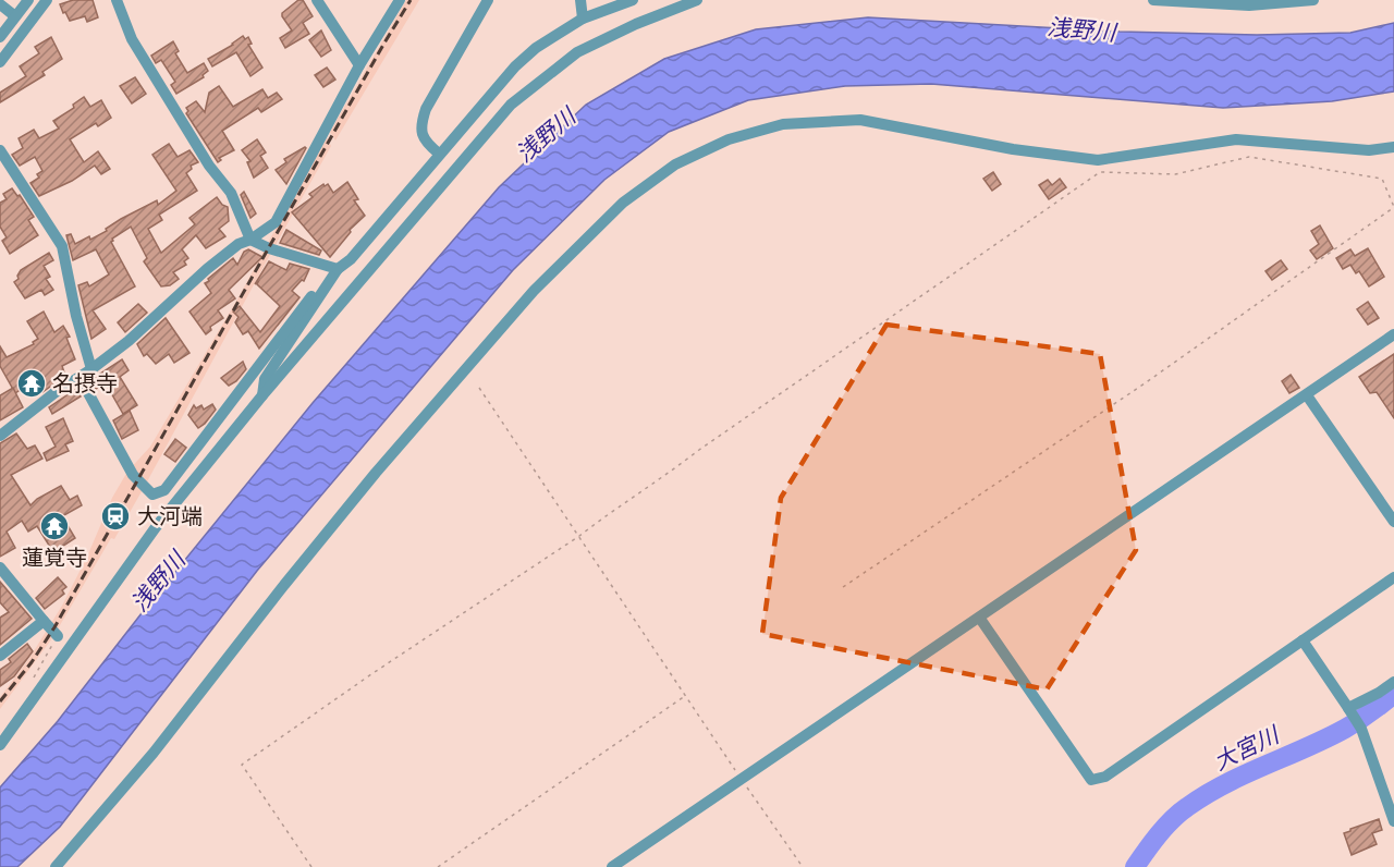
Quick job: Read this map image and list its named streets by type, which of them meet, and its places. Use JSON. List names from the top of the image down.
{
  "water": ["浅野川", "大宮川"],
  "places": {
    "temple": ["名摂寺", "蓮覚寺"],
    "station": ["大河端"]
  }
}
